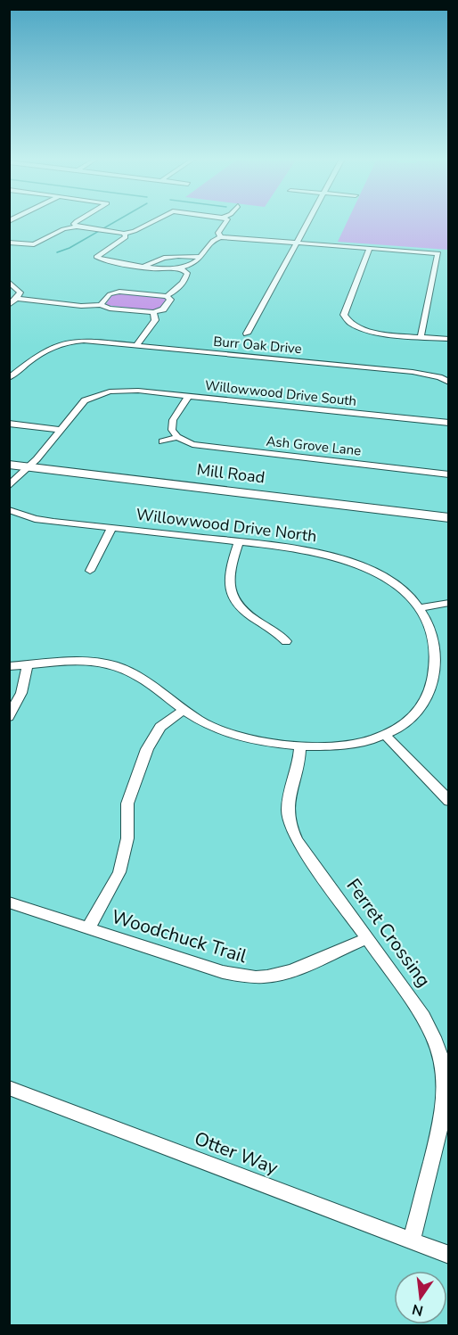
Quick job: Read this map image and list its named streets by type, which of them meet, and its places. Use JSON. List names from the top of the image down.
{
  "streets": {
    "street": [
      "Burr Oak Drive",
      "Willowwood Drive South",
      "Ash Grove Lane",
      "Mill Road",
      "Willowwood Drive North",
      "Ferret Crossing",
      "Woodchuck Trail",
      "Otter Way"
    ]
  },
  "crossings": [
    ["Willowwood Drive South", "Mill Road"],
    ["Willowwood Drive North", "Ferret Crossing"],
    ["Ferret Crossing", "Woodchuck Trail"],
    ["Ferret Crossing", "Otter Way"]
  ],
  "north": "bottom"
}
